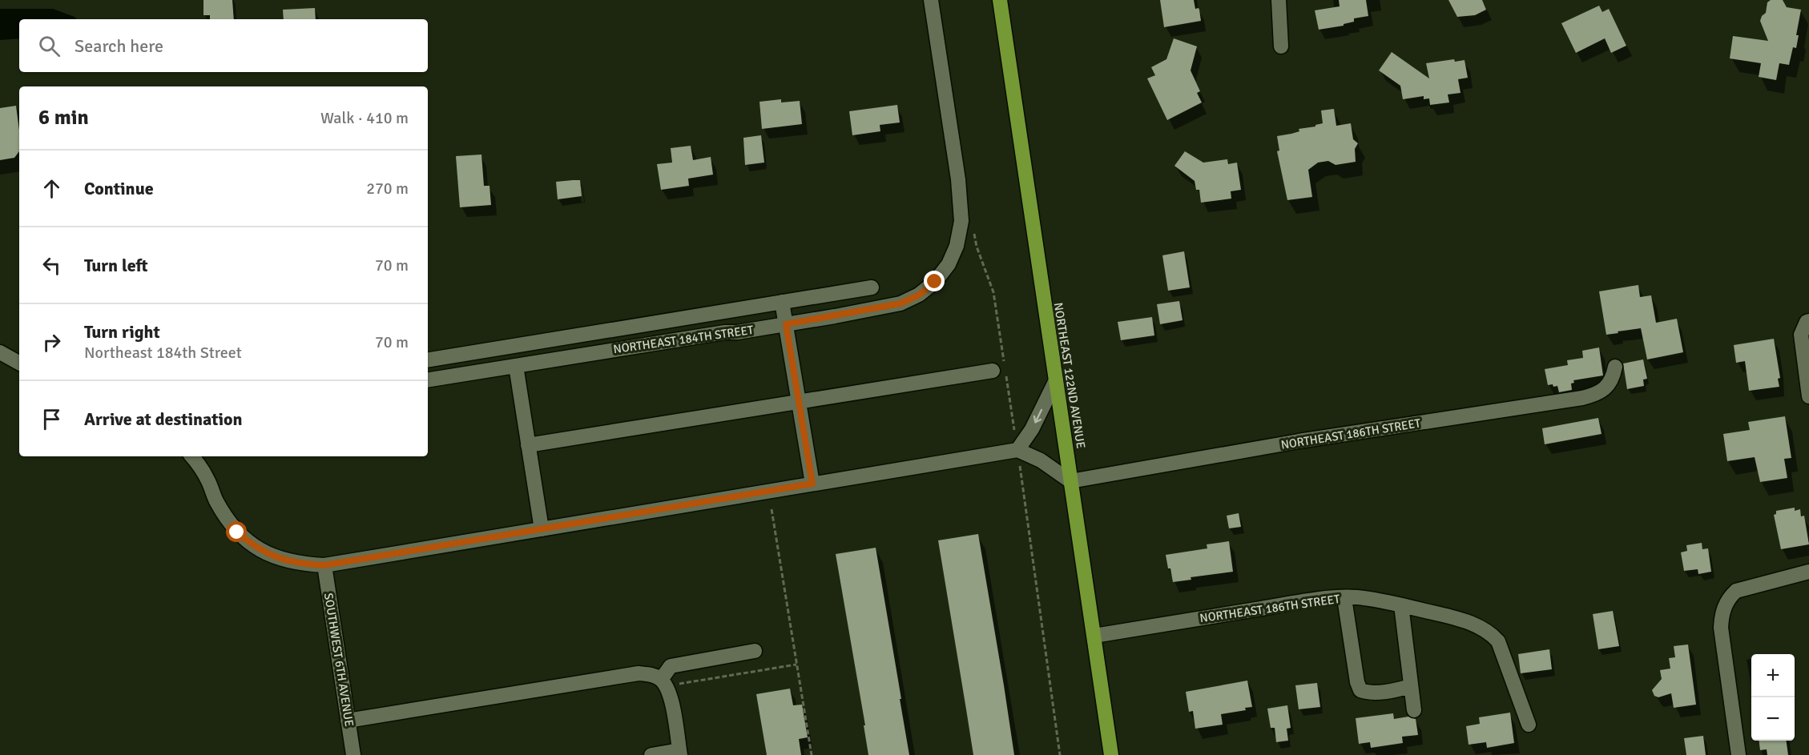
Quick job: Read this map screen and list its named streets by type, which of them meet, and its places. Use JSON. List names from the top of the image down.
{
  "streets": {
    "highway": ["NORTHEAST 122ND AVENUE"],
    "street": ["NORTHEAST 184TH STREET", "NORTHEAST 186TH STREET", "SOUTHWEST 6TH AVENUE"]
  },
  "crossings": [
    ["NORTHEAST 122ND AVENUE", "NORTHEAST 186TH STREET"]
  ],
  "page": {
    "search": "Search here",
    "heading": ["6 min", "Walk · 410 m"],
    "list": [
      ["Continue", "270 m"],
      ["Turn left", "70 m"],
      ["Turn right", "Northeast 184th Street", "70 m"],
      "Arrive at destination"
    ],
    "map_buttons": ["+", "−"]
  }
}
